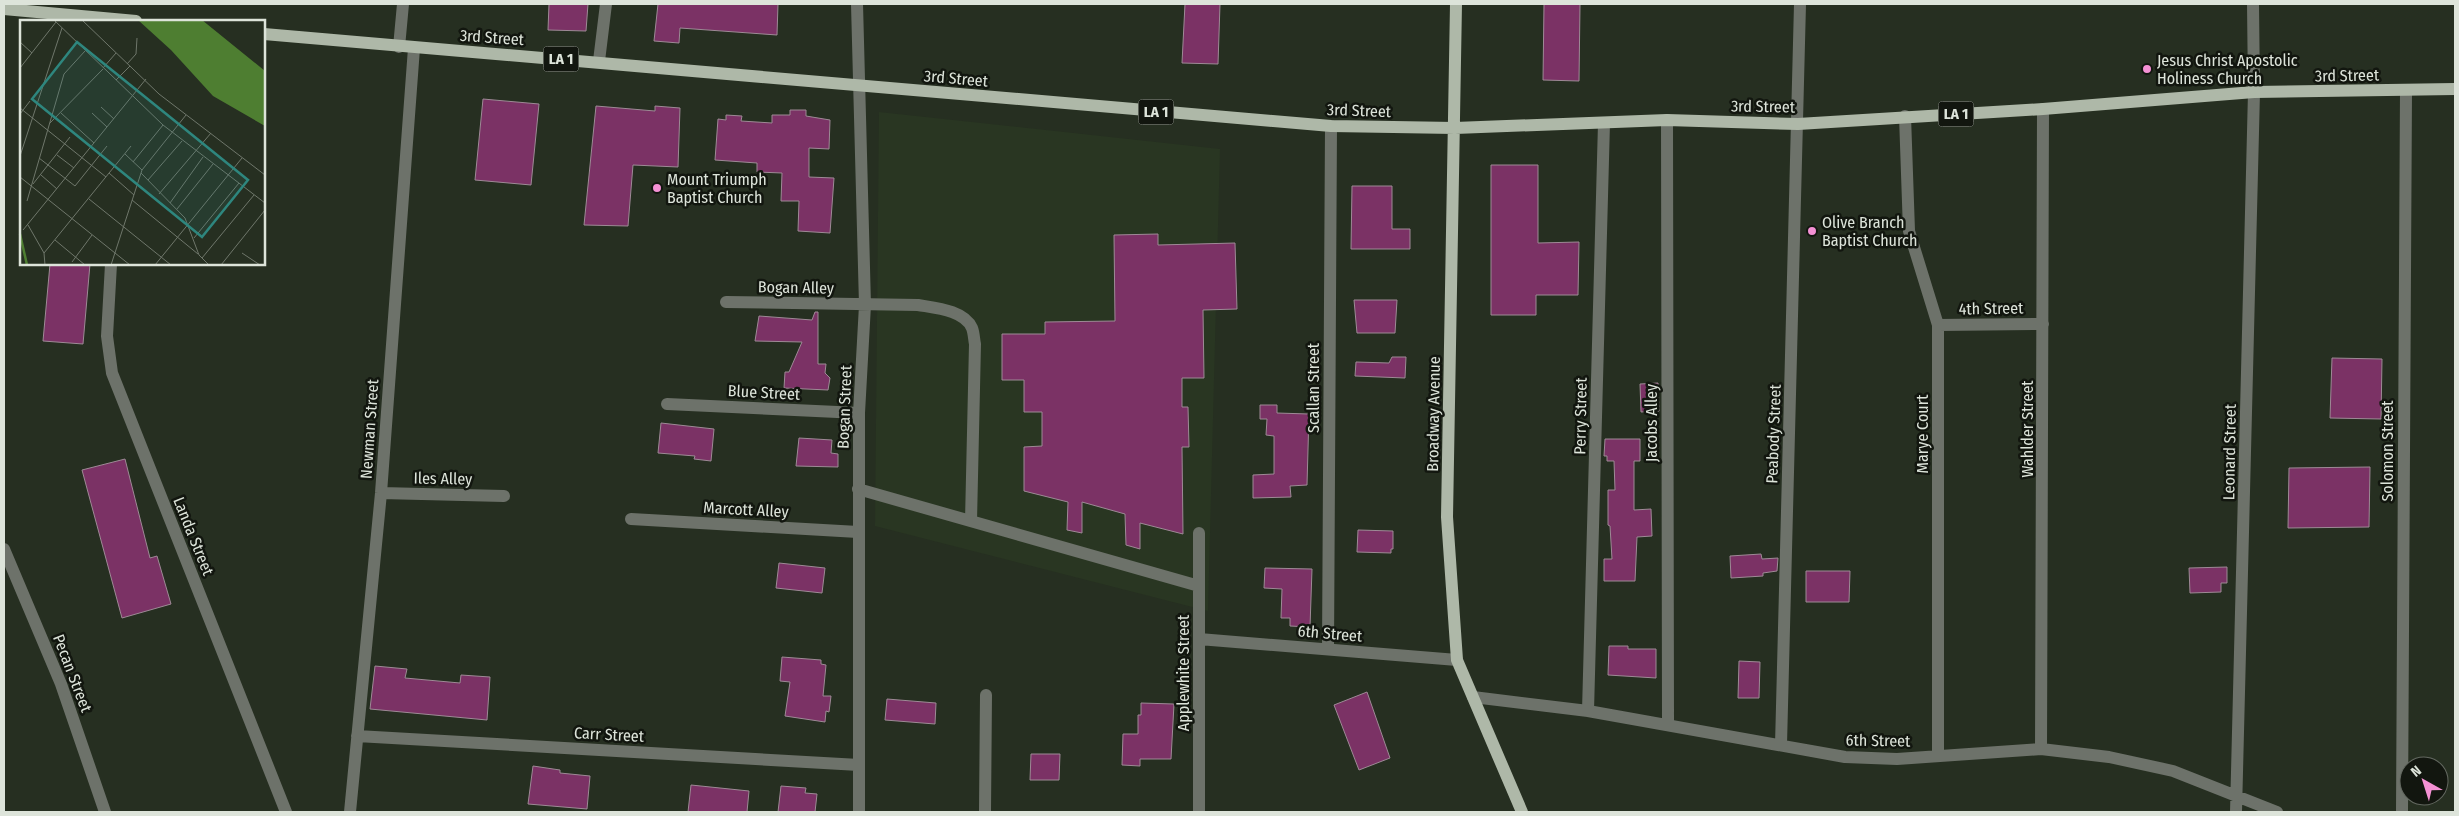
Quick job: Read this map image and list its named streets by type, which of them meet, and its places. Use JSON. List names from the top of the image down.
{
  "streets": {
    "main road": ["3rd Street", "LA 1", "Broadway Avenue"],
    "street": [
      "Bogan Alley",
      "4th Street",
      "Scallan Street",
      "Blue Street",
      "Bogan Street",
      "Perry Street",
      "Jacobs Alley",
      "Newman Street",
      "Wahlder Street",
      "Peabody Street",
      "Marye Court",
      "Solomon Street",
      "Leonard Street",
      "Iles Alley",
      "Marcott Alley",
      "Landa Street",
      "6th Street",
      "Pecan Street",
      "Applewhite Street",
      "Carr Street"
    ]
  },
  "crossings": [
    ["3rd Street", "Scallan Street"],
    ["3rd Street", "Bogan Street"],
    ["3rd Street", "Broadway Avenue"],
    ["3rd Street", "Perry Street"],
    ["3rd Street", "Jacobs Alley"],
    ["3rd Street", "Newman Street"],
    ["3rd Street", "Wahlder Street"],
    ["3rd Street", "Peabody Street"],
    ["3rd Street", "Marye Court"],
    ["3rd Street", "Solomon Street"],
    ["3rd Street", "Leonard Street"],
    ["Bogan Alley", "Bogan Street"],
    ["4th Street", "Wahlder Street"],
    ["4th Street", "Marye Court"],
    ["Scallan Street", "6th Street"],
    ["Blue Street", "Bogan Street"],
    ["Bogan Street", "Marcott Alley"],
    ["Bogan Street", "Carr Street"],
    ["Broadway Avenue", "6th Street"],
    ["Perry Street", "6th Street"],
    ["Jacobs Alley", "6th Street"],
    ["Newman Street", "Iles Alley"],
    ["Newman Street", "Carr Street"],
    ["Wahlder Street", "6th Street"],
    ["Peabody Street", "6th Street"],
    ["Marye Court", "6th Street"],
    ["Leonard Street", "6th Street"],
    ["6th Street", "Applewhite Street"]
  ],
  "places": ["Jesus Christ Apostolic Holiness Church", "Mount Triumph Baptist Church", "Olive Branch Baptist Church"],
  "north": "top left"
}
